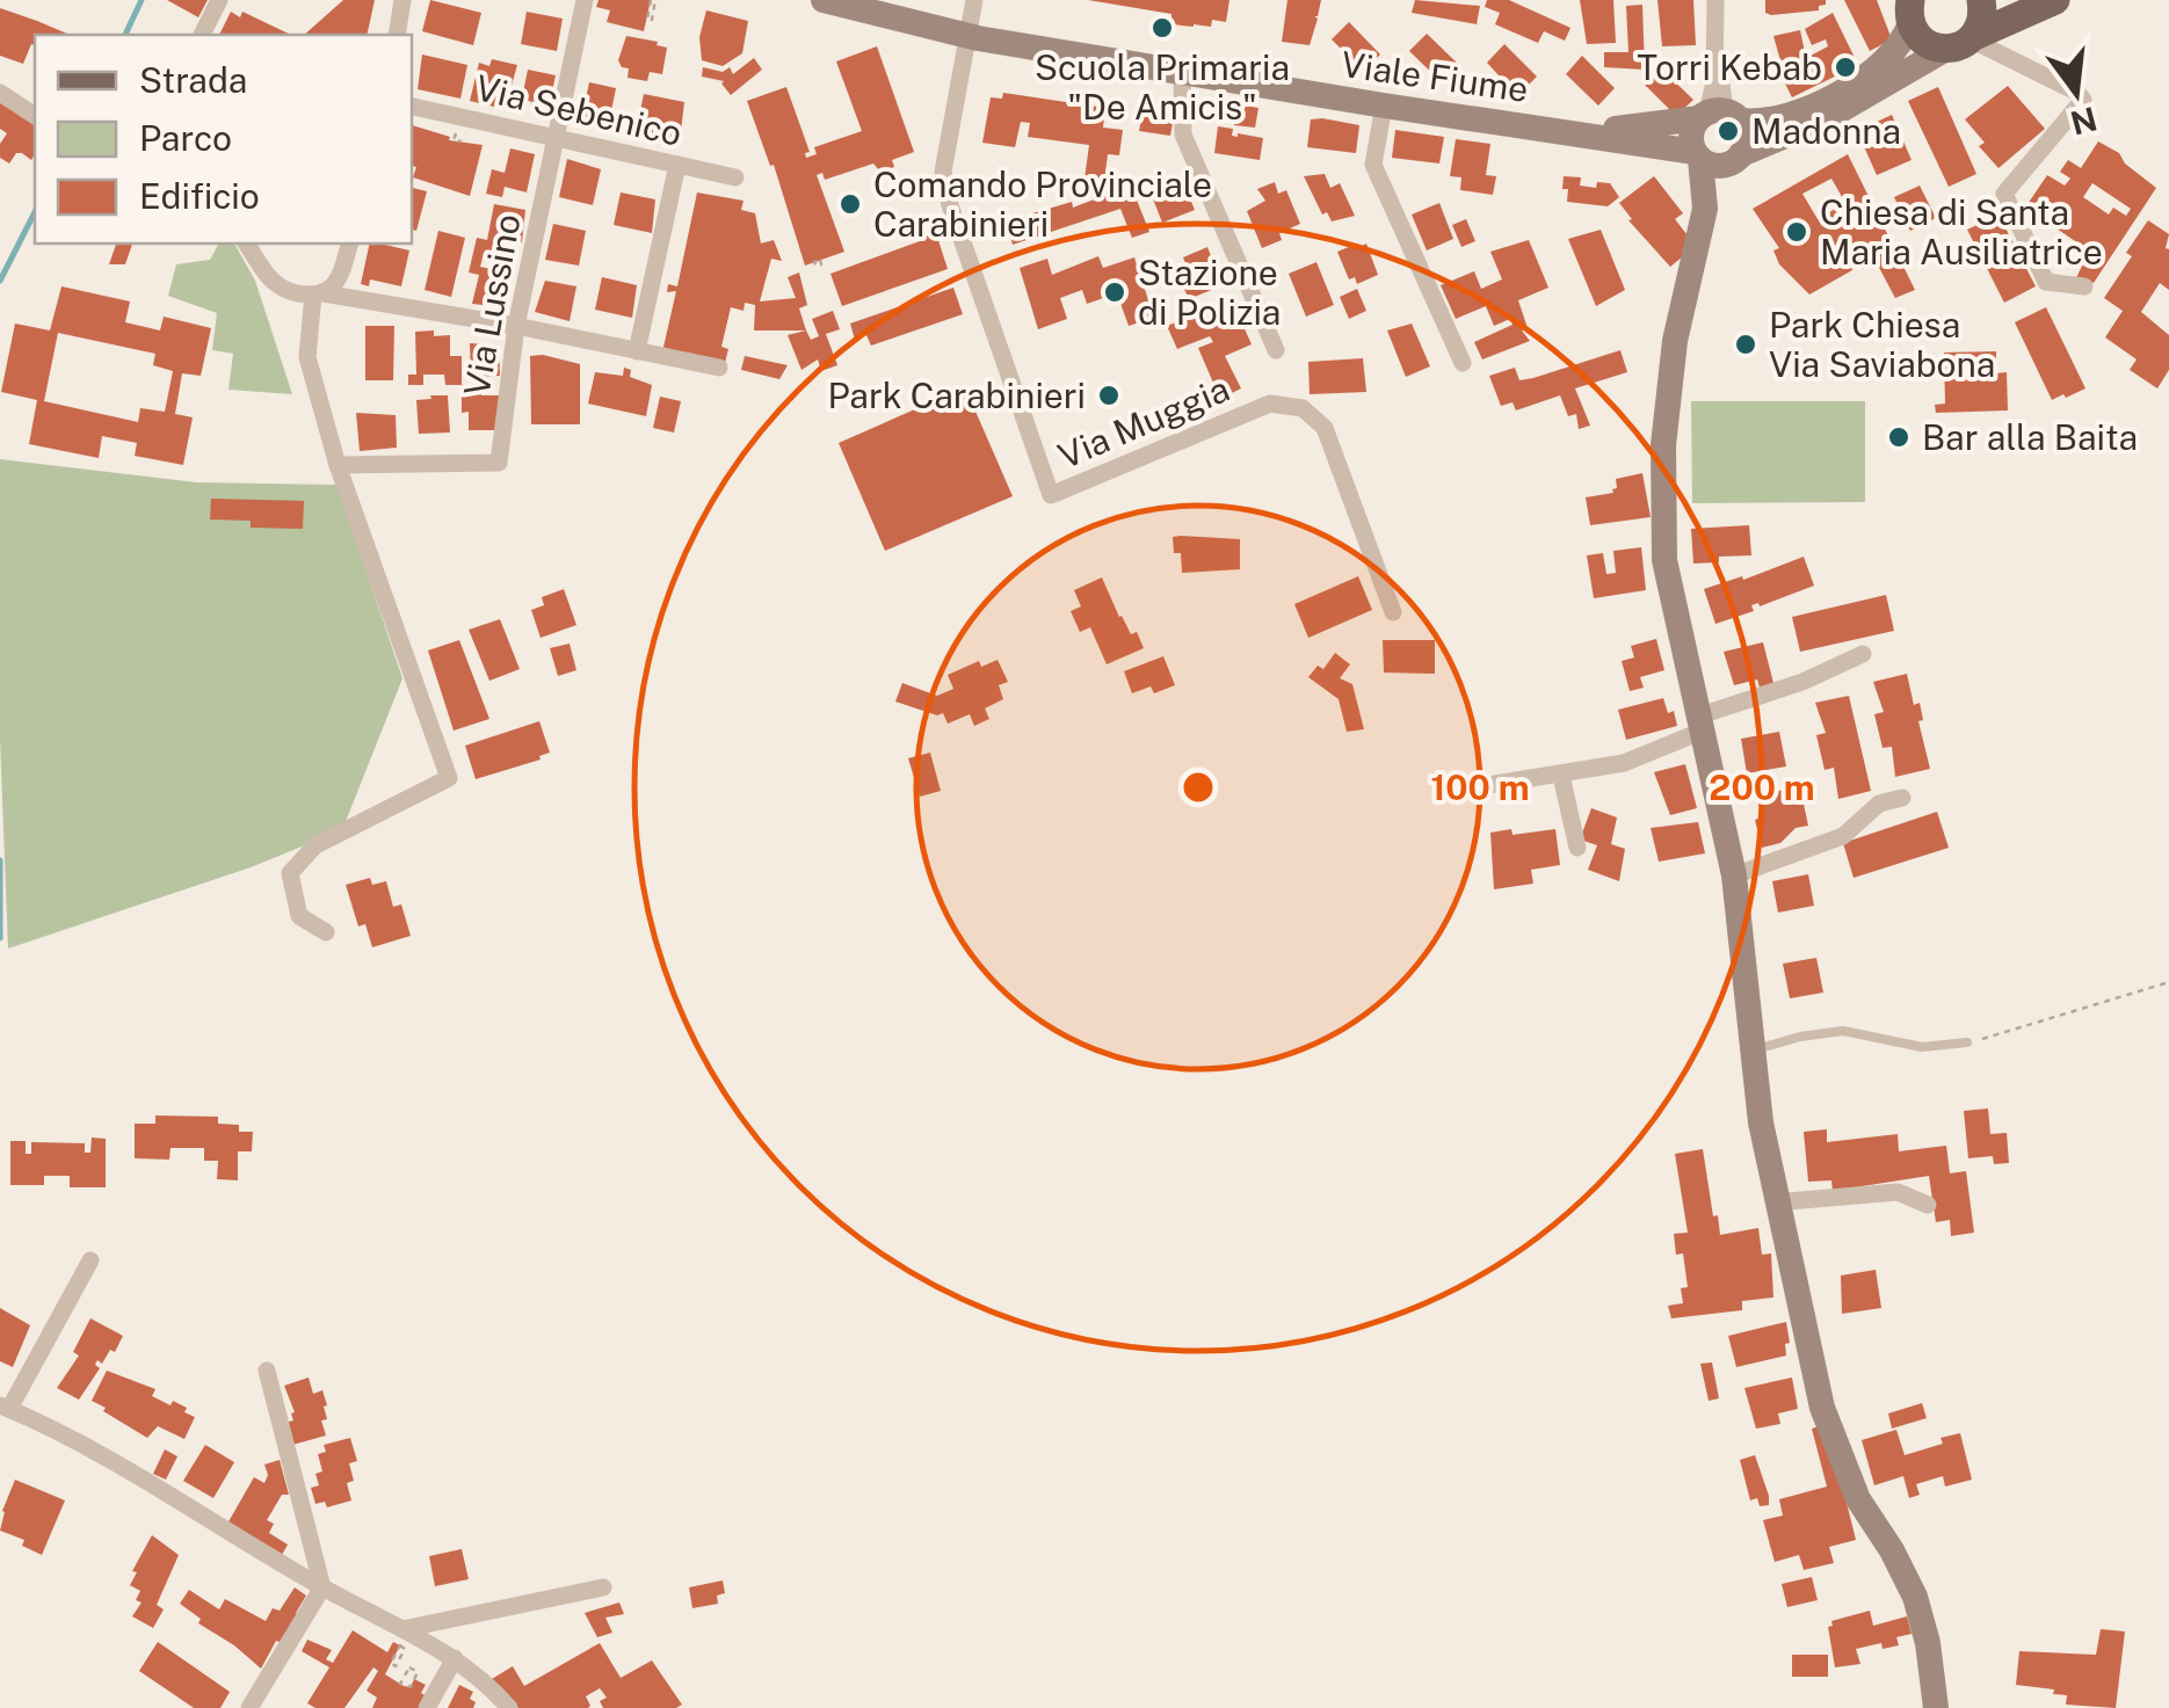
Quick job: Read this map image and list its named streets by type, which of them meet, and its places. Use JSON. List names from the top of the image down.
{
  "streets": {
    "street": [
      "Viale Fiume",
      "Via Sebenico",
      "Via Lussino",
      "Via Muggia"
    ]
  },
  "crossings": [
    ["Viale Fiume", "Via Muggia"],
    ["Via Sebenico", "Via Lussino"]
  ],
  "places": [
    "Scuola Primaria \"De Amicis\"",
    "Torri Kebab",
    "Madonna",
    "Comando Provinciale Carabinieri",
    "Chiesa di Santa Maria Ausiliatrice",
    "Stazione di Polizia",
    "Park Chiesa Via Saviabona",
    "Park Carabinieri",
    "Bar alla Baita"
  ],
  "legend": ["Strada", "Parco", "Edificio"],
  "north": "bottom",
  "rings": ["100 m", "200 m"]
}
